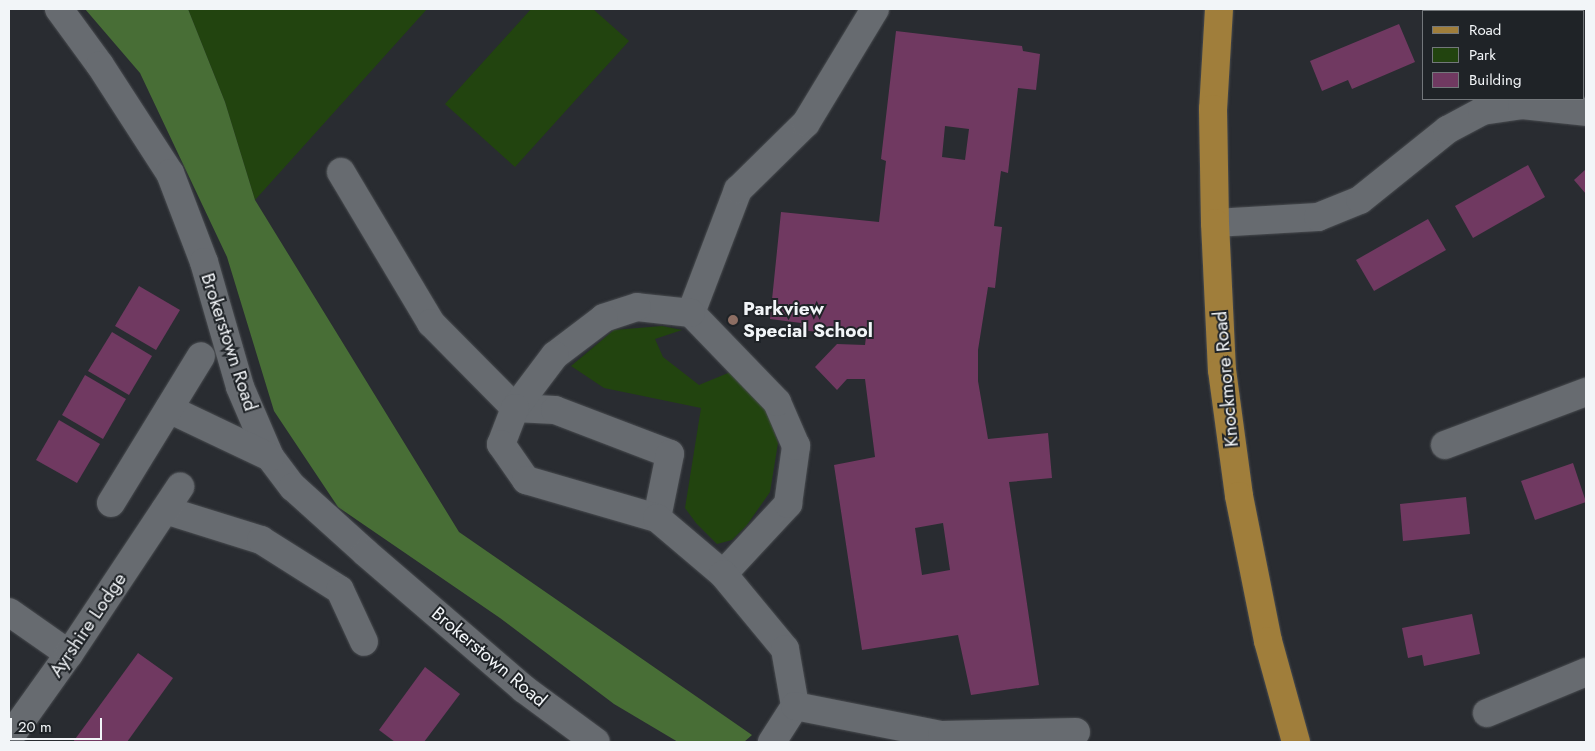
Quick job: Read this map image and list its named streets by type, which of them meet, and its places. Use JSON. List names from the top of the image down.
{
  "streets": {
    "main road": ["Knockmore Road"],
    "street": ["Brokerstown Road", "Ayrshire Lodge"]
  },
  "places": ["Parkview Special School"],
  "legend": ["Road", "Park", "Building"],
  "scale_bar": "20 m"
}
